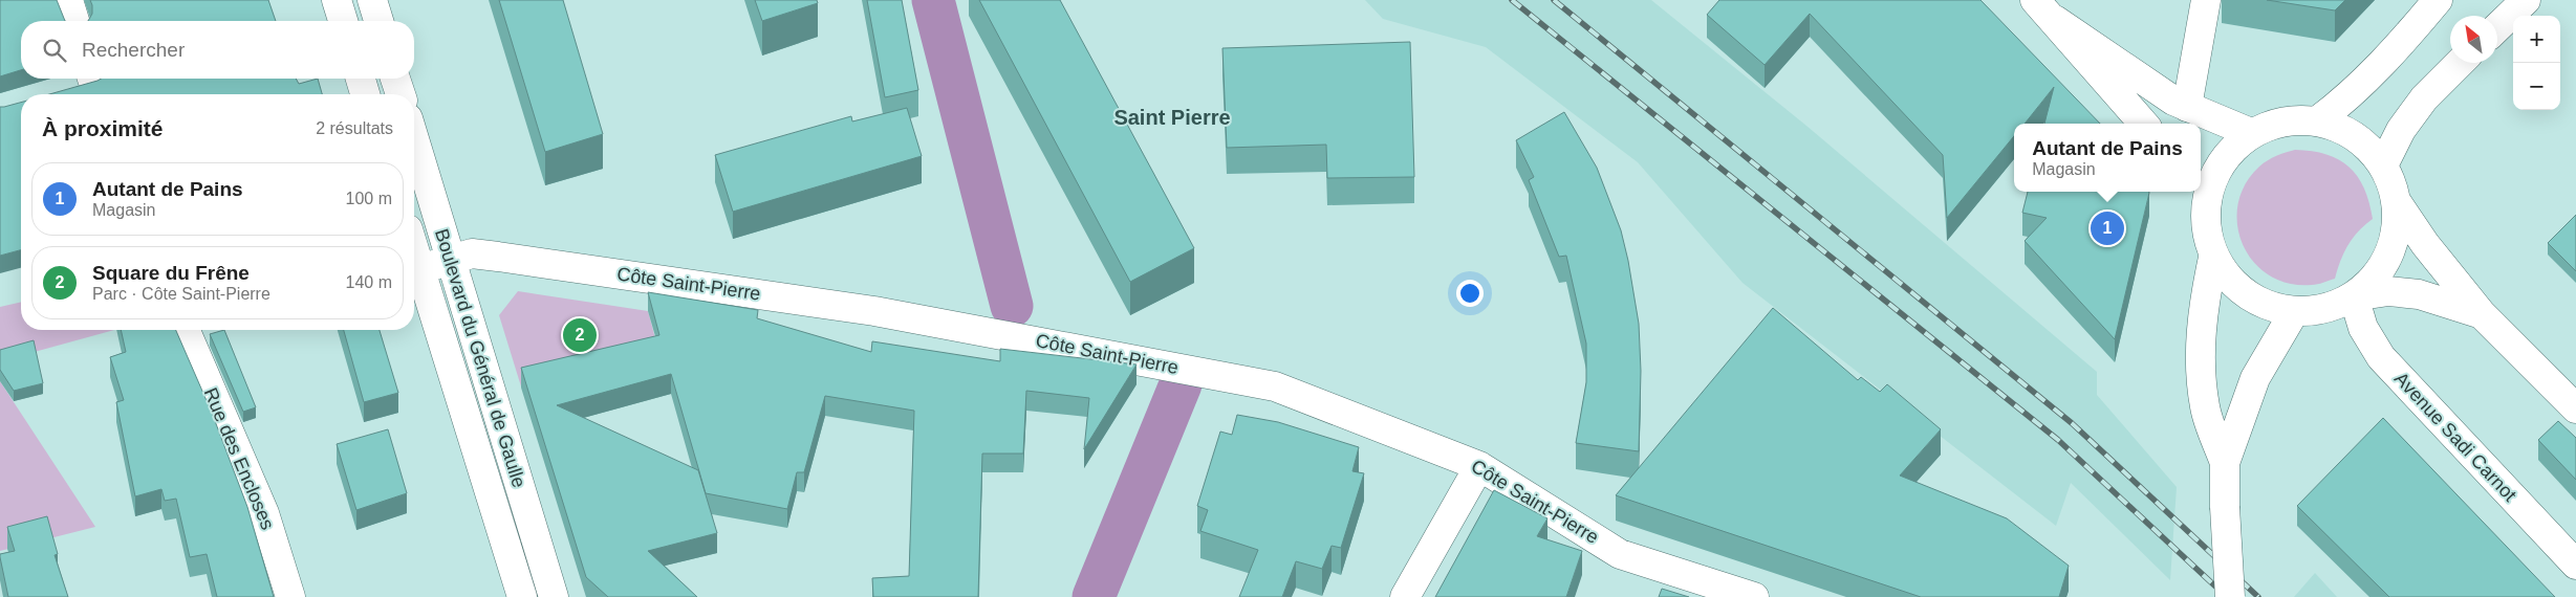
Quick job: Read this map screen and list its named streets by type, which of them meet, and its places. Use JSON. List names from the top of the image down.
{
  "streets": {
    "street": [
      "Côte Saint-Pierre",
      "Boulevard du Général de Gaulle",
      "Avenue Sadi Carnot",
      "Rue des Encloses"
    ]
  },
  "crossings": [
    ["Côte Saint-Pierre", "Boulevard du Général de Gaulle"]
  ],
  "districts": ["Saint Pierre"],
  "north": "top left",
  "page": {
    "map_buttons": ["+", "−"],
    "search": "Rechercher",
    "heading": ["À proximité", "2 résultats"],
    "popup": ["Autant de Pains", "Magasin"],
    "list": [
      {
        "mark": "1",
        "name": "Autant de Pains",
        "note": "Magasin",
        "value": "100 m"
      },
      {
        "mark": "2",
        "name": "Square du Frêne",
        "note": "Parc · Côte Saint-Pierre",
        "value": "140 m"
      }
    ],
    "pins": ["1", "2"]
  }
}
